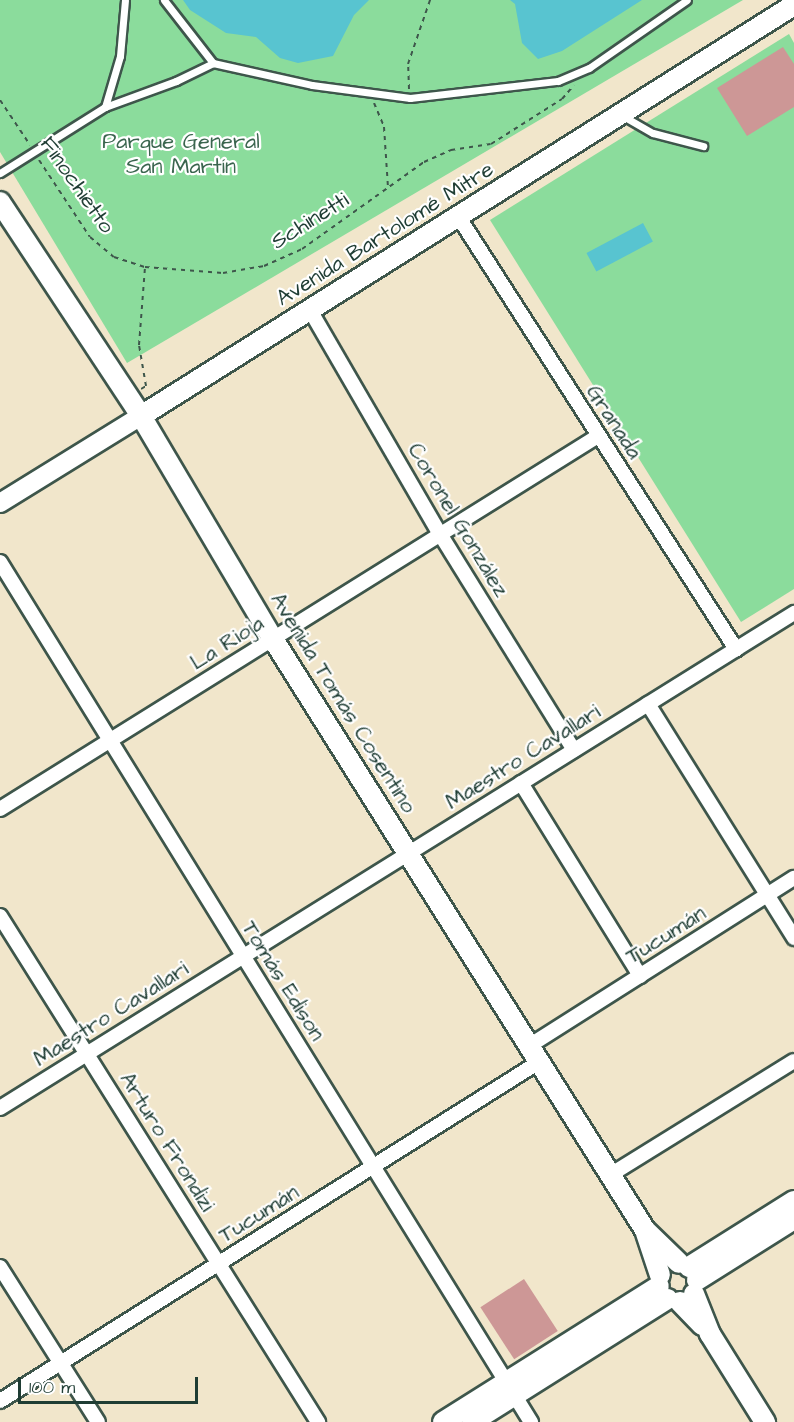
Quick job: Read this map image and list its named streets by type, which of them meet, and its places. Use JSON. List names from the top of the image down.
{
  "streets": {
    "main road": ["Avenida Bartolomé Mitre", "Avenida Tomás Cosentino"],
    "street": [
      "Granada",
      "Coronel González",
      "La Rioja",
      "Maestro Cavallari",
      "Tucumán",
      "Tomás Edison",
      "Arturo Frondizi"
    ],
    "path": ["Finochietto", "Schinetti"]
  },
  "crossings": [
    ["Finochietto", "Schinetti"],
    ["Avenida Bartolomé Mitre", "Granada"],
    ["Avenida Bartolomé Mitre", "Coronel González"],
    ["Avenida Bartolomé Mitre", "Avenida Tomás Cosentino"],
    ["Granada", "La Rioja"],
    ["Granada", "Maestro Cavallari"],
    ["Coronel González", "La Rioja"],
    ["Coronel González", "Maestro Cavallari"],
    ["La Rioja", "Avenida Tomás Cosentino"],
    ["La Rioja", "Tomás Edison"],
    ["Avenida Tomás Cosentino", "Maestro Cavallari"],
    ["Avenida Tomás Cosentino", "Tucumán"],
    ["Maestro Cavallari", "Tomás Edison"],
    ["Maestro Cavallari", "Arturo Frondizi"],
    ["Tucumán", "Tomás Edison"],
    ["Tucumán", "Arturo Frondizi"]
  ],
  "parks": ["Parque General San Martín"],
  "scale_bar": "100 m"
}
